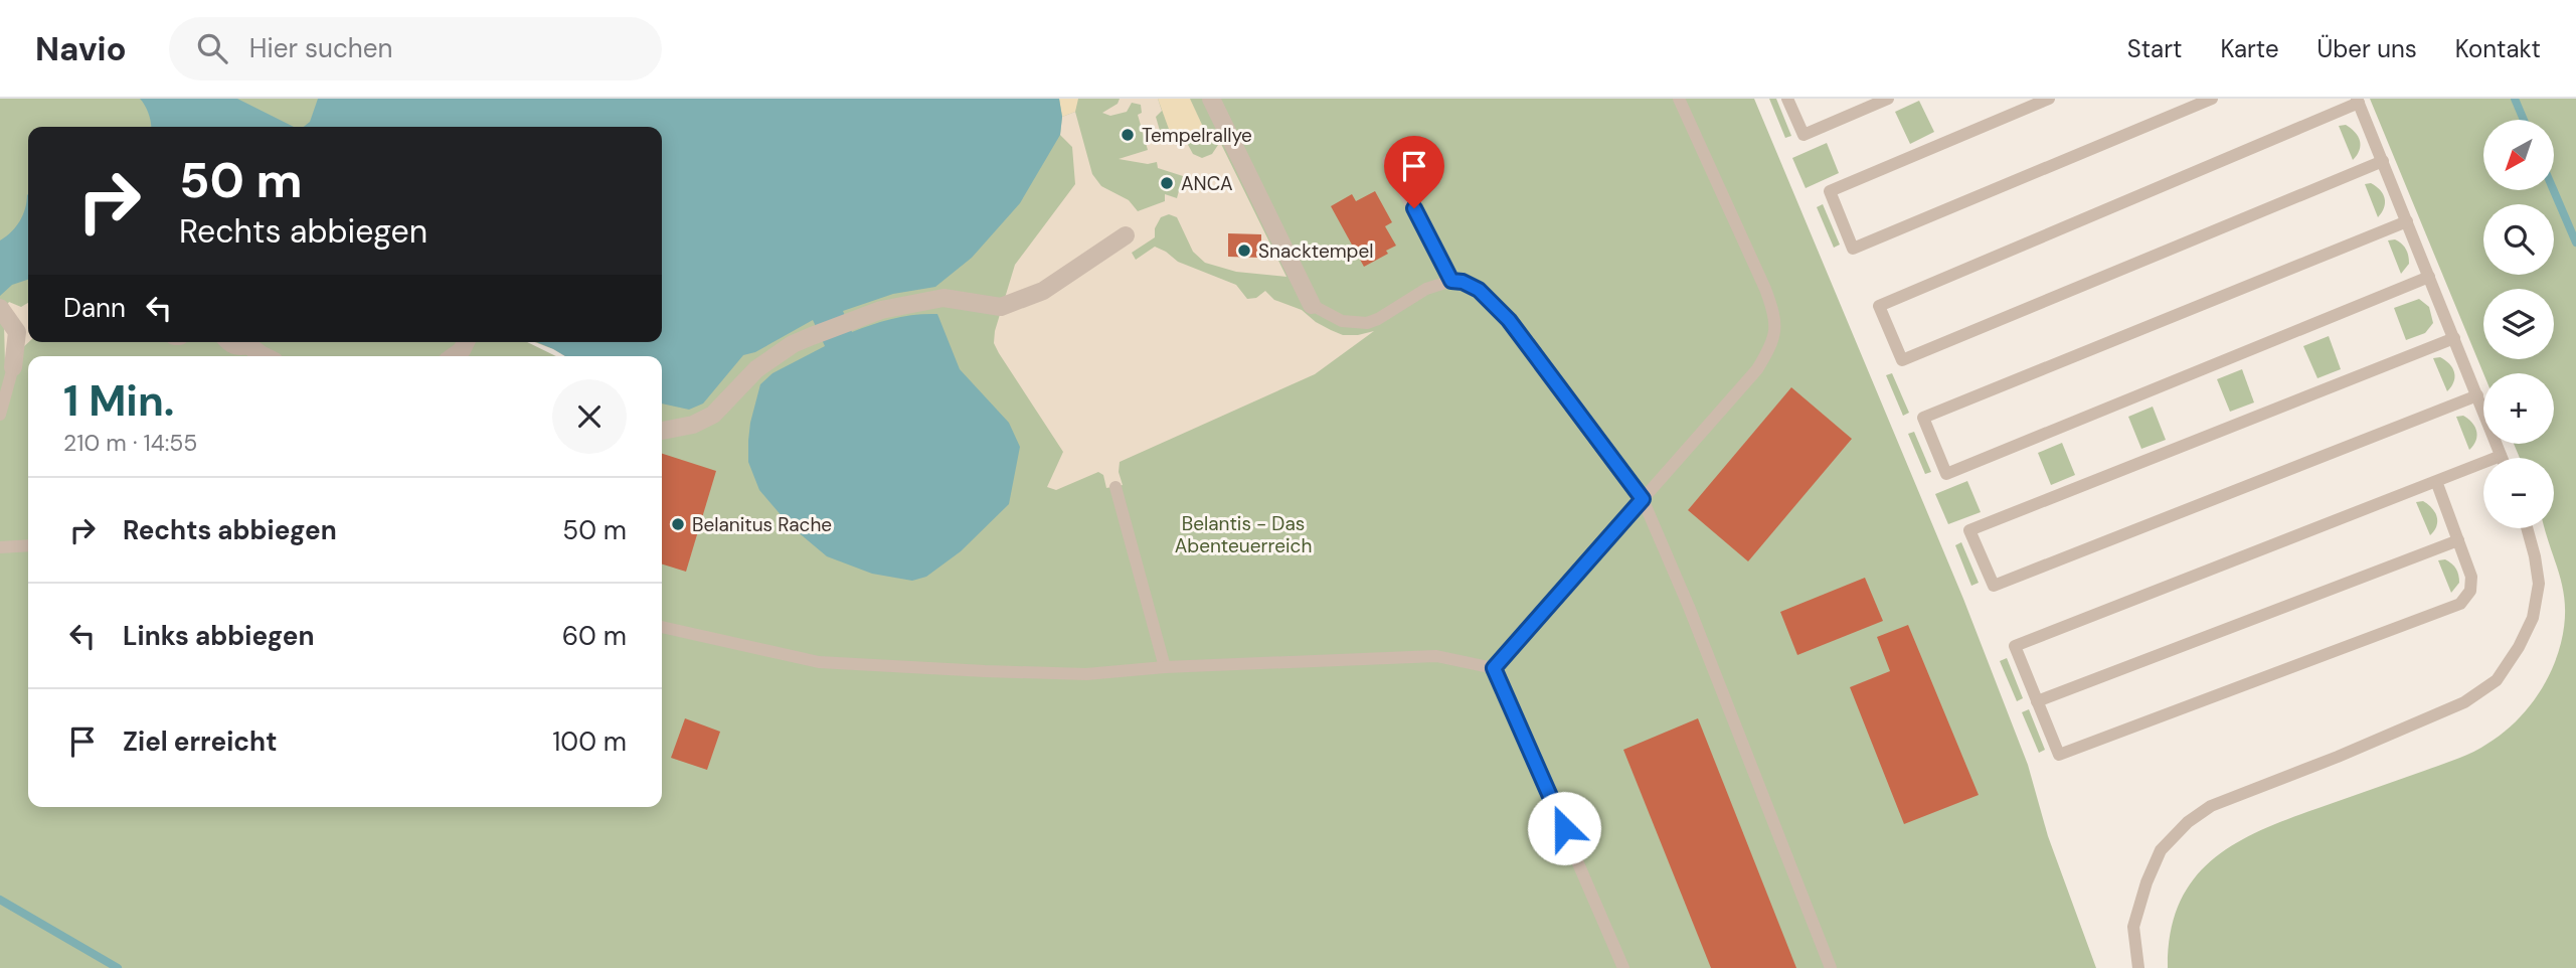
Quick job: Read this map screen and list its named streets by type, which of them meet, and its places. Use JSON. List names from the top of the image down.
{
  "parks": ["Belantis - Das Abenteuerreich"],
  "places": [
    "Tempelrallye",
    "ANCA",
    "Snacktempel",
    "Belanitus Rache"
  ],
  "north": "bottom left",
  "page": {
    "header": "Navio",
    "search": "Hier suchen",
    "nav": [
      "Start",
      "Karte",
      "Über uns",
      "Kontakt"
    ],
    "map_buttons": ["+", "−"],
    "turn": ["50 m", "Rechts abbiegen"],
    "then": "Dann",
    "heading": ["1 Min.", "210 m · 14:55"],
    "list": [
      {
        "name": "Rechts abbiegen",
        "value": "50 m"
      },
      {
        "name": "Links abbiegen",
        "value": "60 m"
      },
      {
        "name": "Ziel erreicht",
        "value": "100 m"
      }
    ]
  }
}
